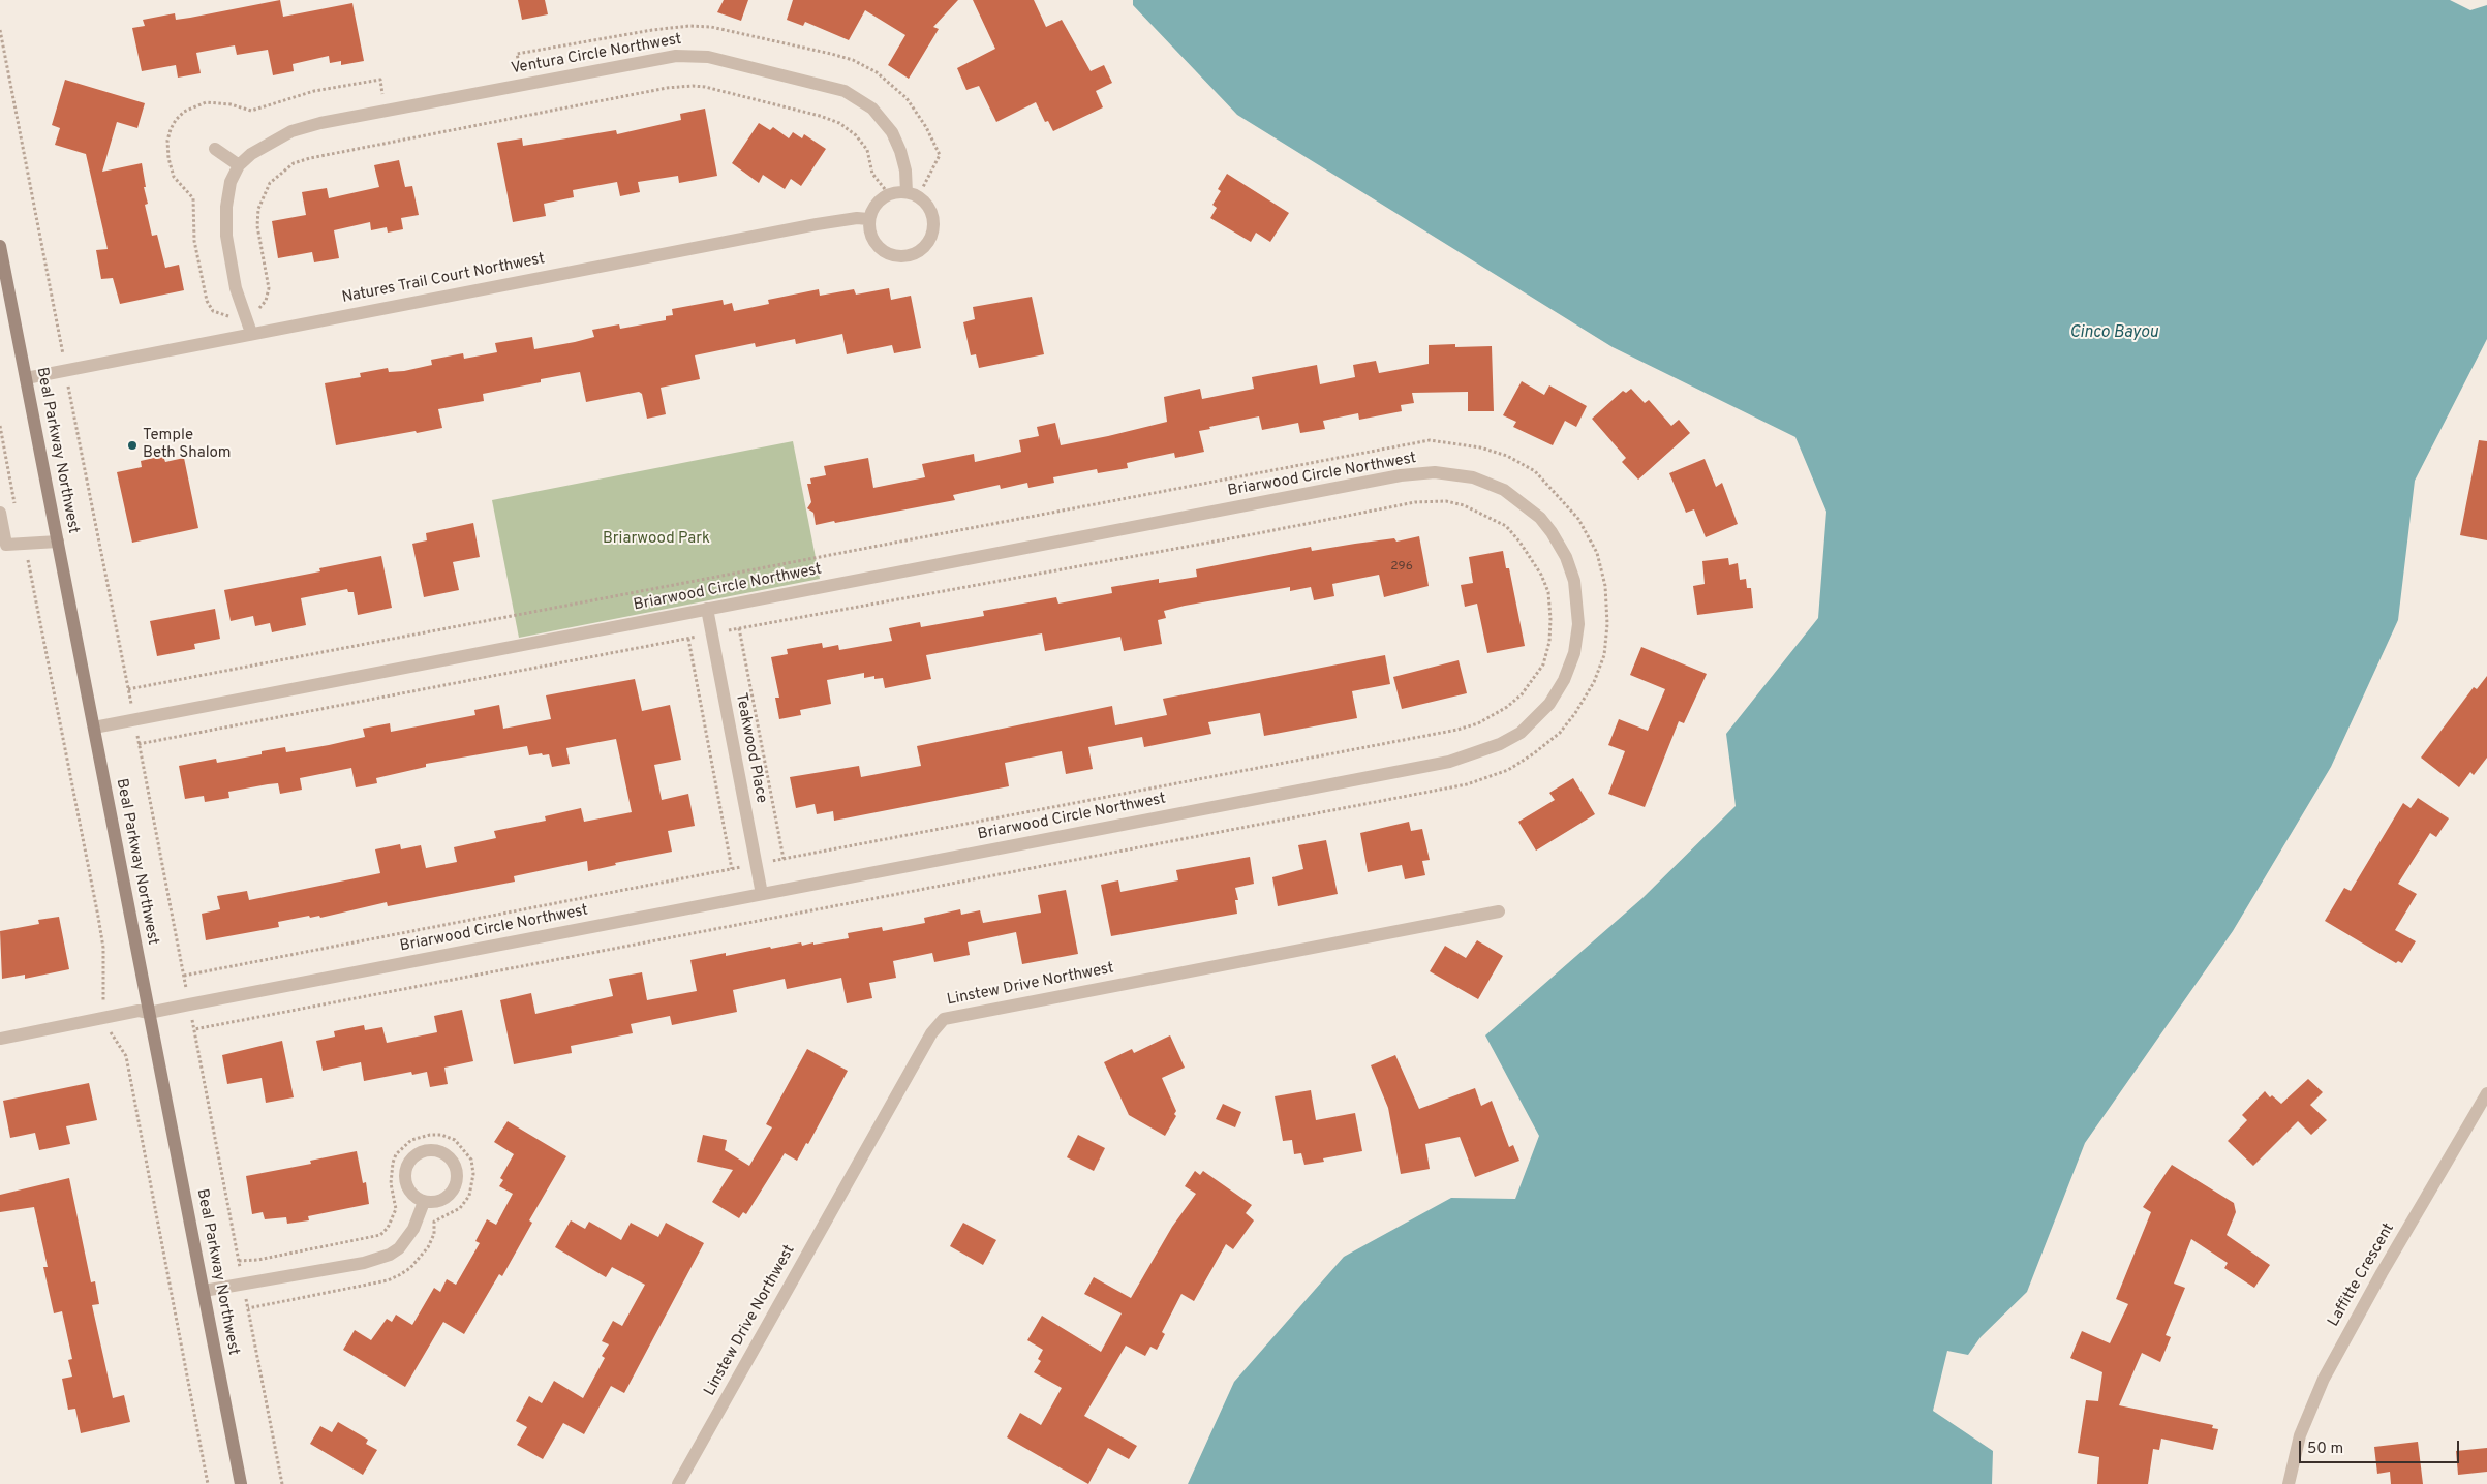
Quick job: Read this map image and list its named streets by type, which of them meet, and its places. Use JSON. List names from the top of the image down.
{
  "streets": {
    "main road": ["Beal Parkway Northwest"],
    "street": [
      "Ventura Circle Northwest",
      "Natures Trail Court Northwest",
      "Briarwood Circle Northwest",
      "Teakwood Place",
      "Linstew Drive Northwest",
      "Laffitte Crescent"
    ]
  },
  "crossings": [
    ["Ventura Circle Northwest", "Natures Trail Court Northwest"],
    ["Natures Trail Court Northwest", "Beal Parkway Northwest"],
    ["Beal Parkway Northwest", "Briarwood Circle Northwest"],
    ["Briarwood Circle Northwest", "Teakwood Place"]
  ],
  "water": ["Cinco Bayou"],
  "parks": ["Briarwood Park"],
  "places": ["Temple Beth Shalom"],
  "house_numbers": ["296"],
  "scale_bar": "50 m"
}
